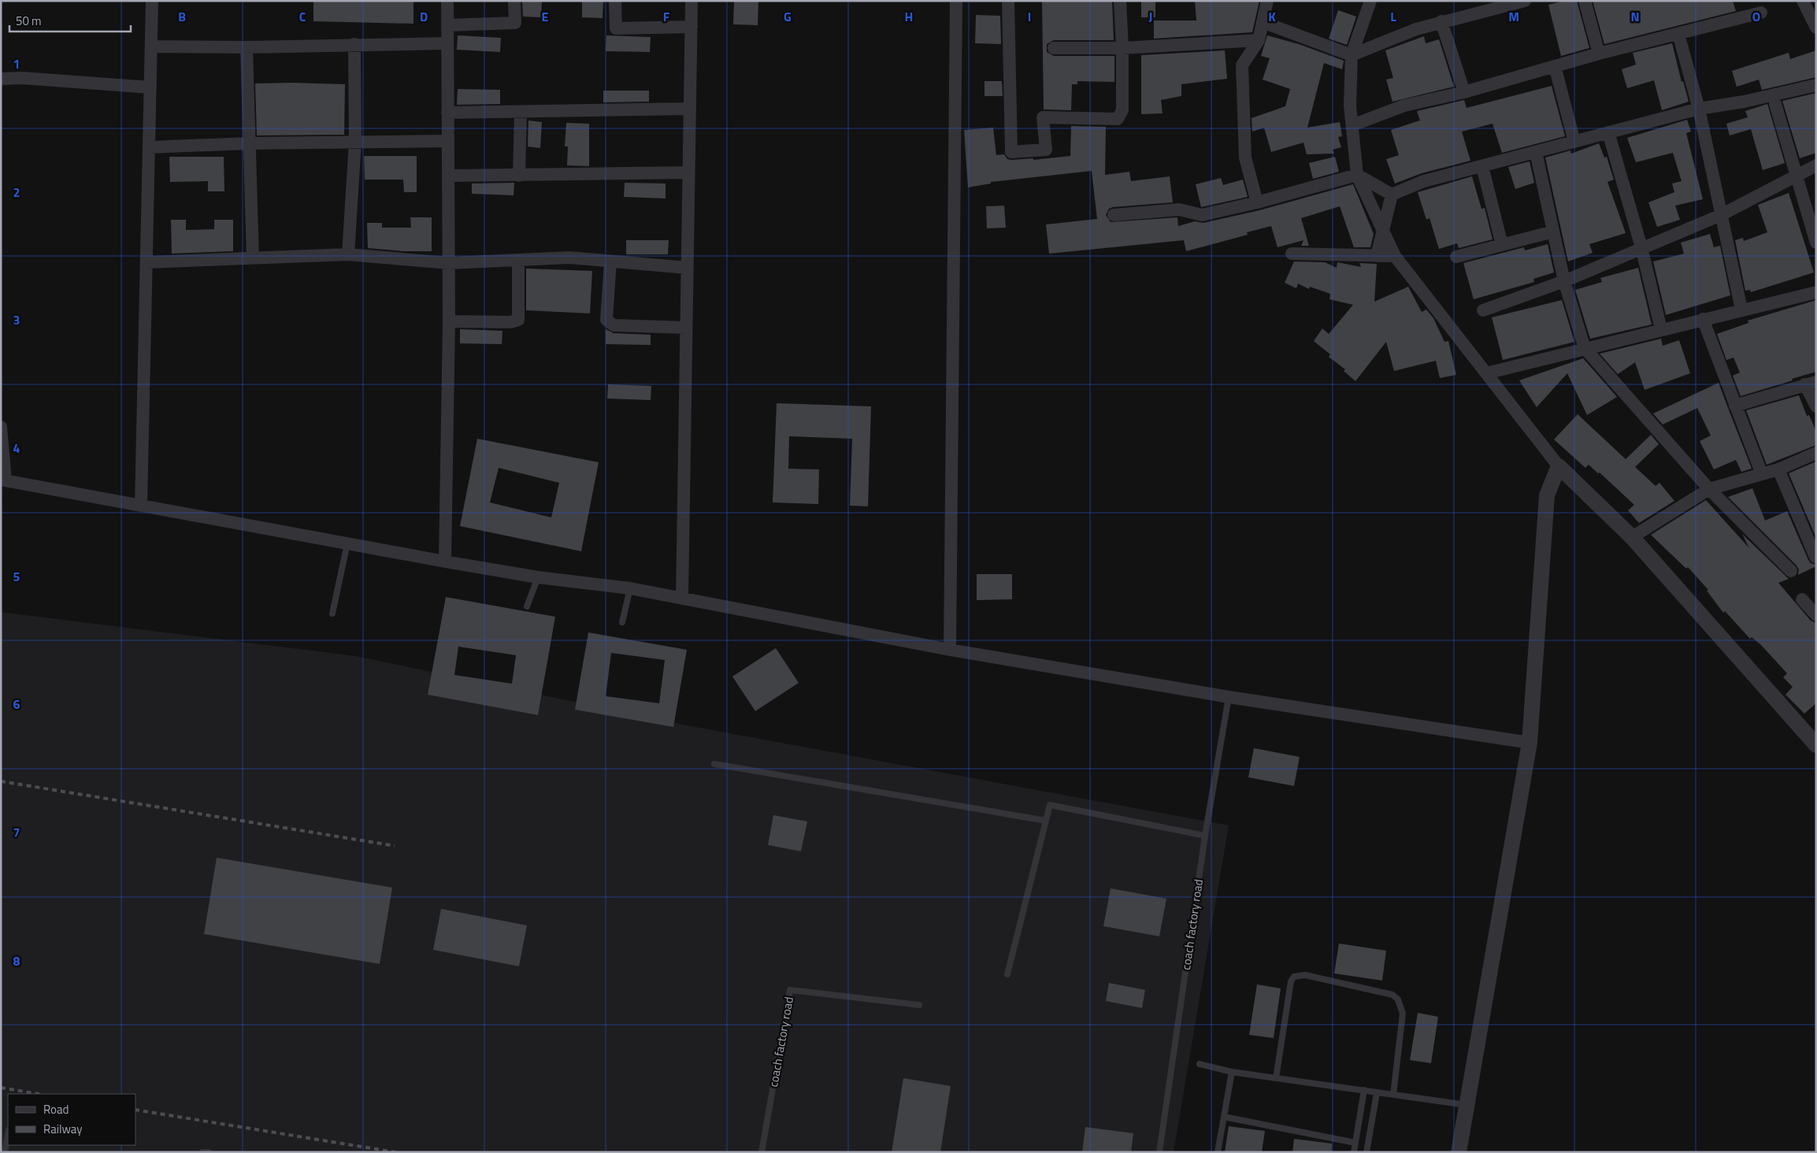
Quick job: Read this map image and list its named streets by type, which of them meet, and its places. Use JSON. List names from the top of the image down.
{
  "streets": {
    "lane": ["coach factory road"]
  },
  "legend": ["Road", "Railway"],
  "scale_bar": "50 m",
  "grid": {
    "columns": [
      "B",
      "C",
      "D",
      "E",
      "F",
      "G",
      "H",
      "I",
      "J",
      "K",
      "L",
      "M",
      "N",
      "O"
    ],
    "rows": [
      "1",
      "2",
      "3",
      "4",
      "5",
      "6",
      "7",
      "8"
    ]
  }
}
